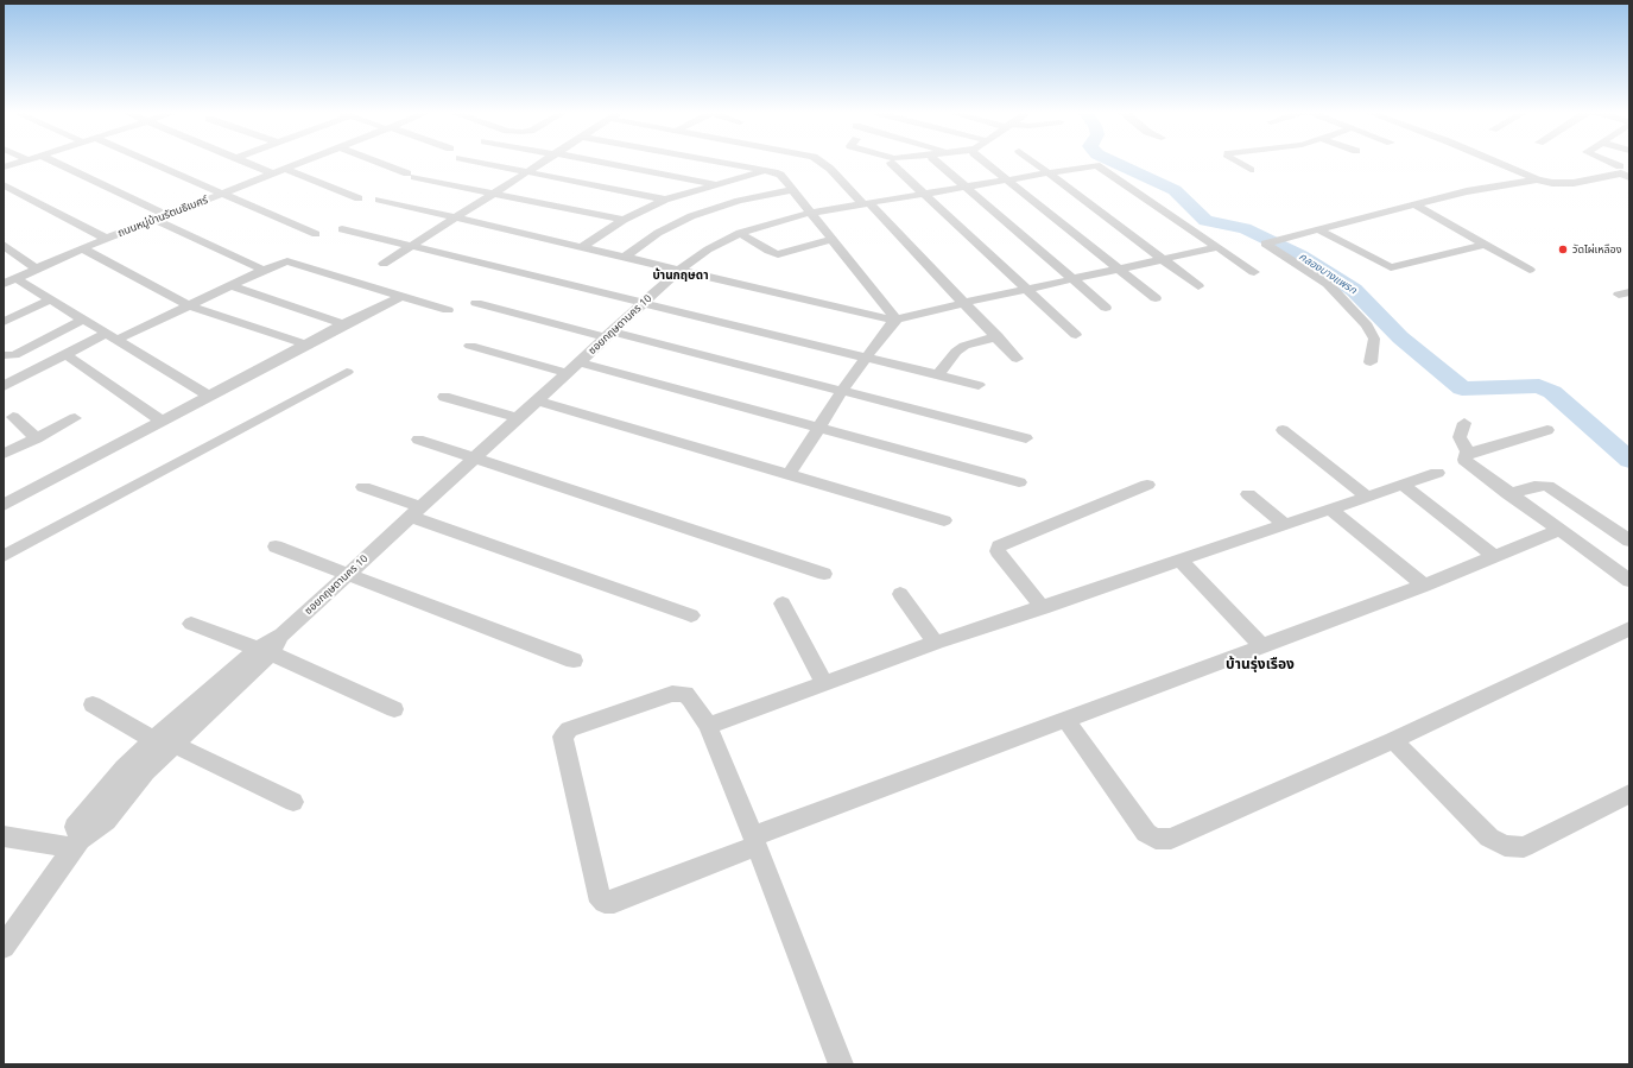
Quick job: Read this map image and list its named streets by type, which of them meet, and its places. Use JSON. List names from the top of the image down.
{
  "streets": {
    "street": ["ถนนหมู่บ้านรัตนธิเบศร์", "ซอยกฤษดานคร 10"]
  },
  "districts": ["บ้านกฤษดา", "บ้านรุ่งเรือง"],
  "water": ["คลองบางแพรก"],
  "places": ["วัดไผ่เหลือง"]
}
